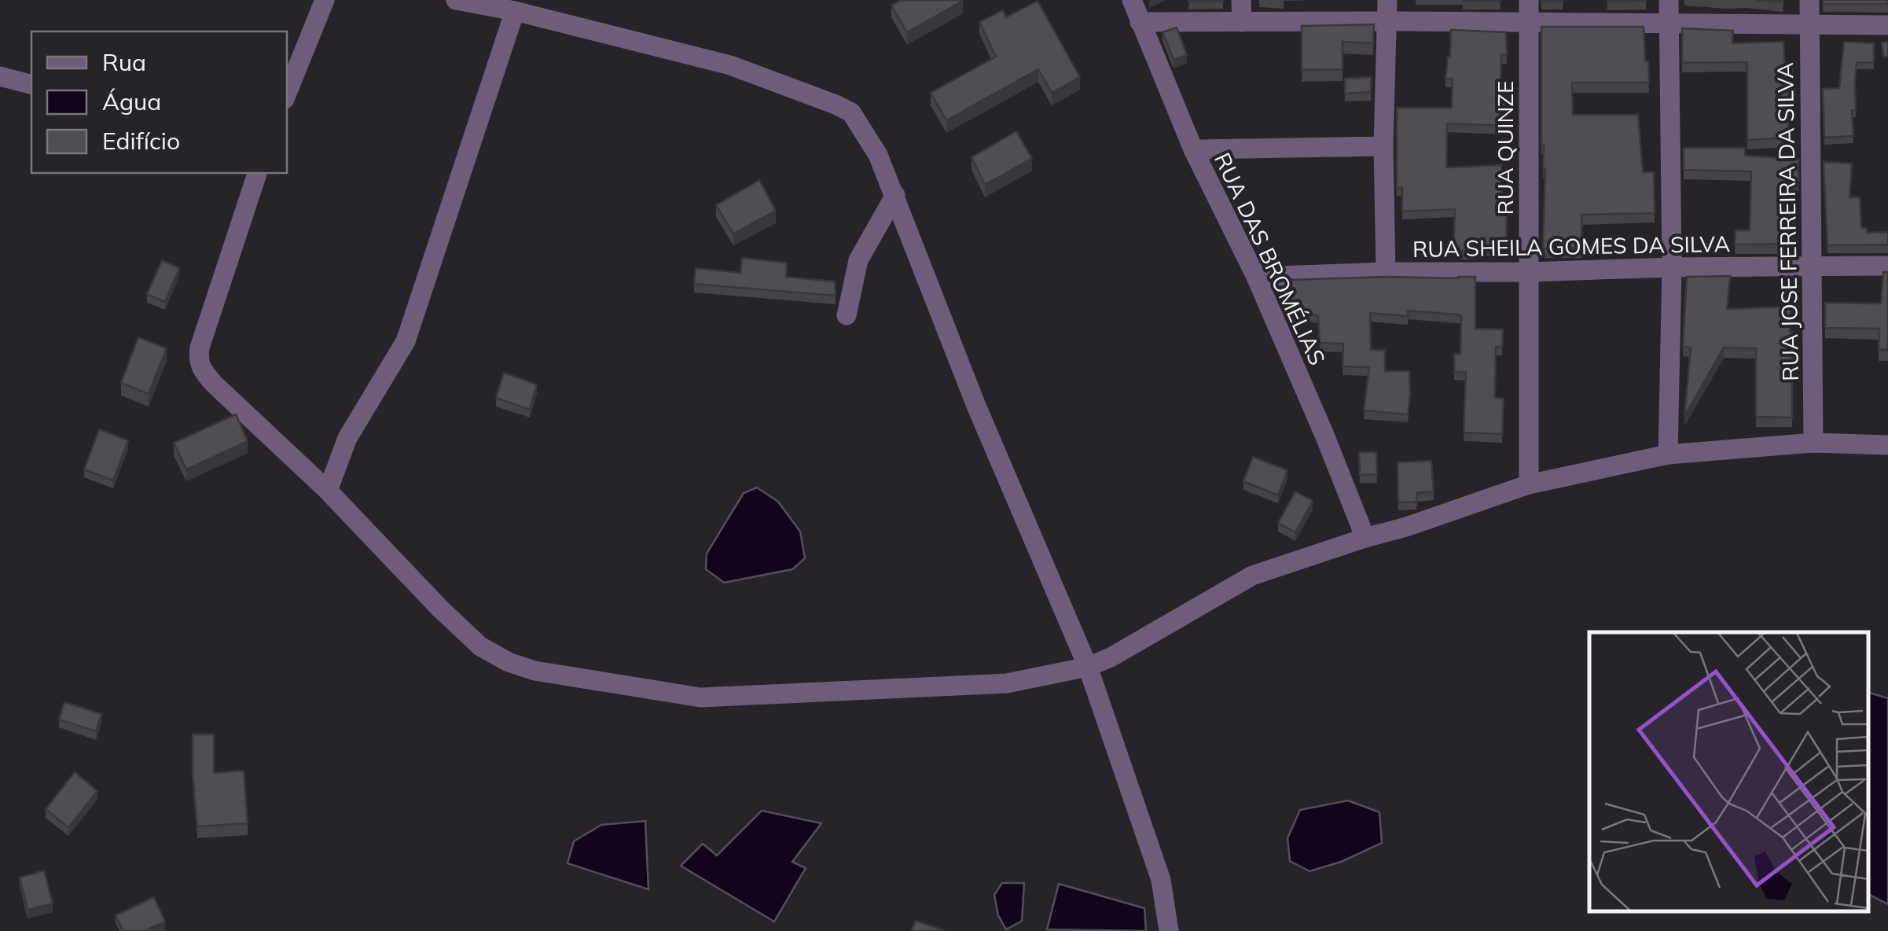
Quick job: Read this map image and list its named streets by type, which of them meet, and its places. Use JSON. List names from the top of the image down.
{
  "streets": {
    "street": [
      "RUA QUINZE",
      "RUA JOSE FERREIRA DA SILVA",
      "RUA SHEILA GOMES DA SILVA",
      "RUA DAS BROMÉLIAS"
    ]
  },
  "crossings": [
    ["RUA QUINZE", "RUA SHEILA GOMES DA SILVA"],
    ["RUA JOSE FERREIRA DA SILVA", "RUA SHEILA GOMES DA SILVA"],
    ["RUA SHEILA GOMES DA SILVA", "RUA DAS BROMÉLIAS"]
  ],
  "legend": ["Rua", "Água", "Edifício"]
}
